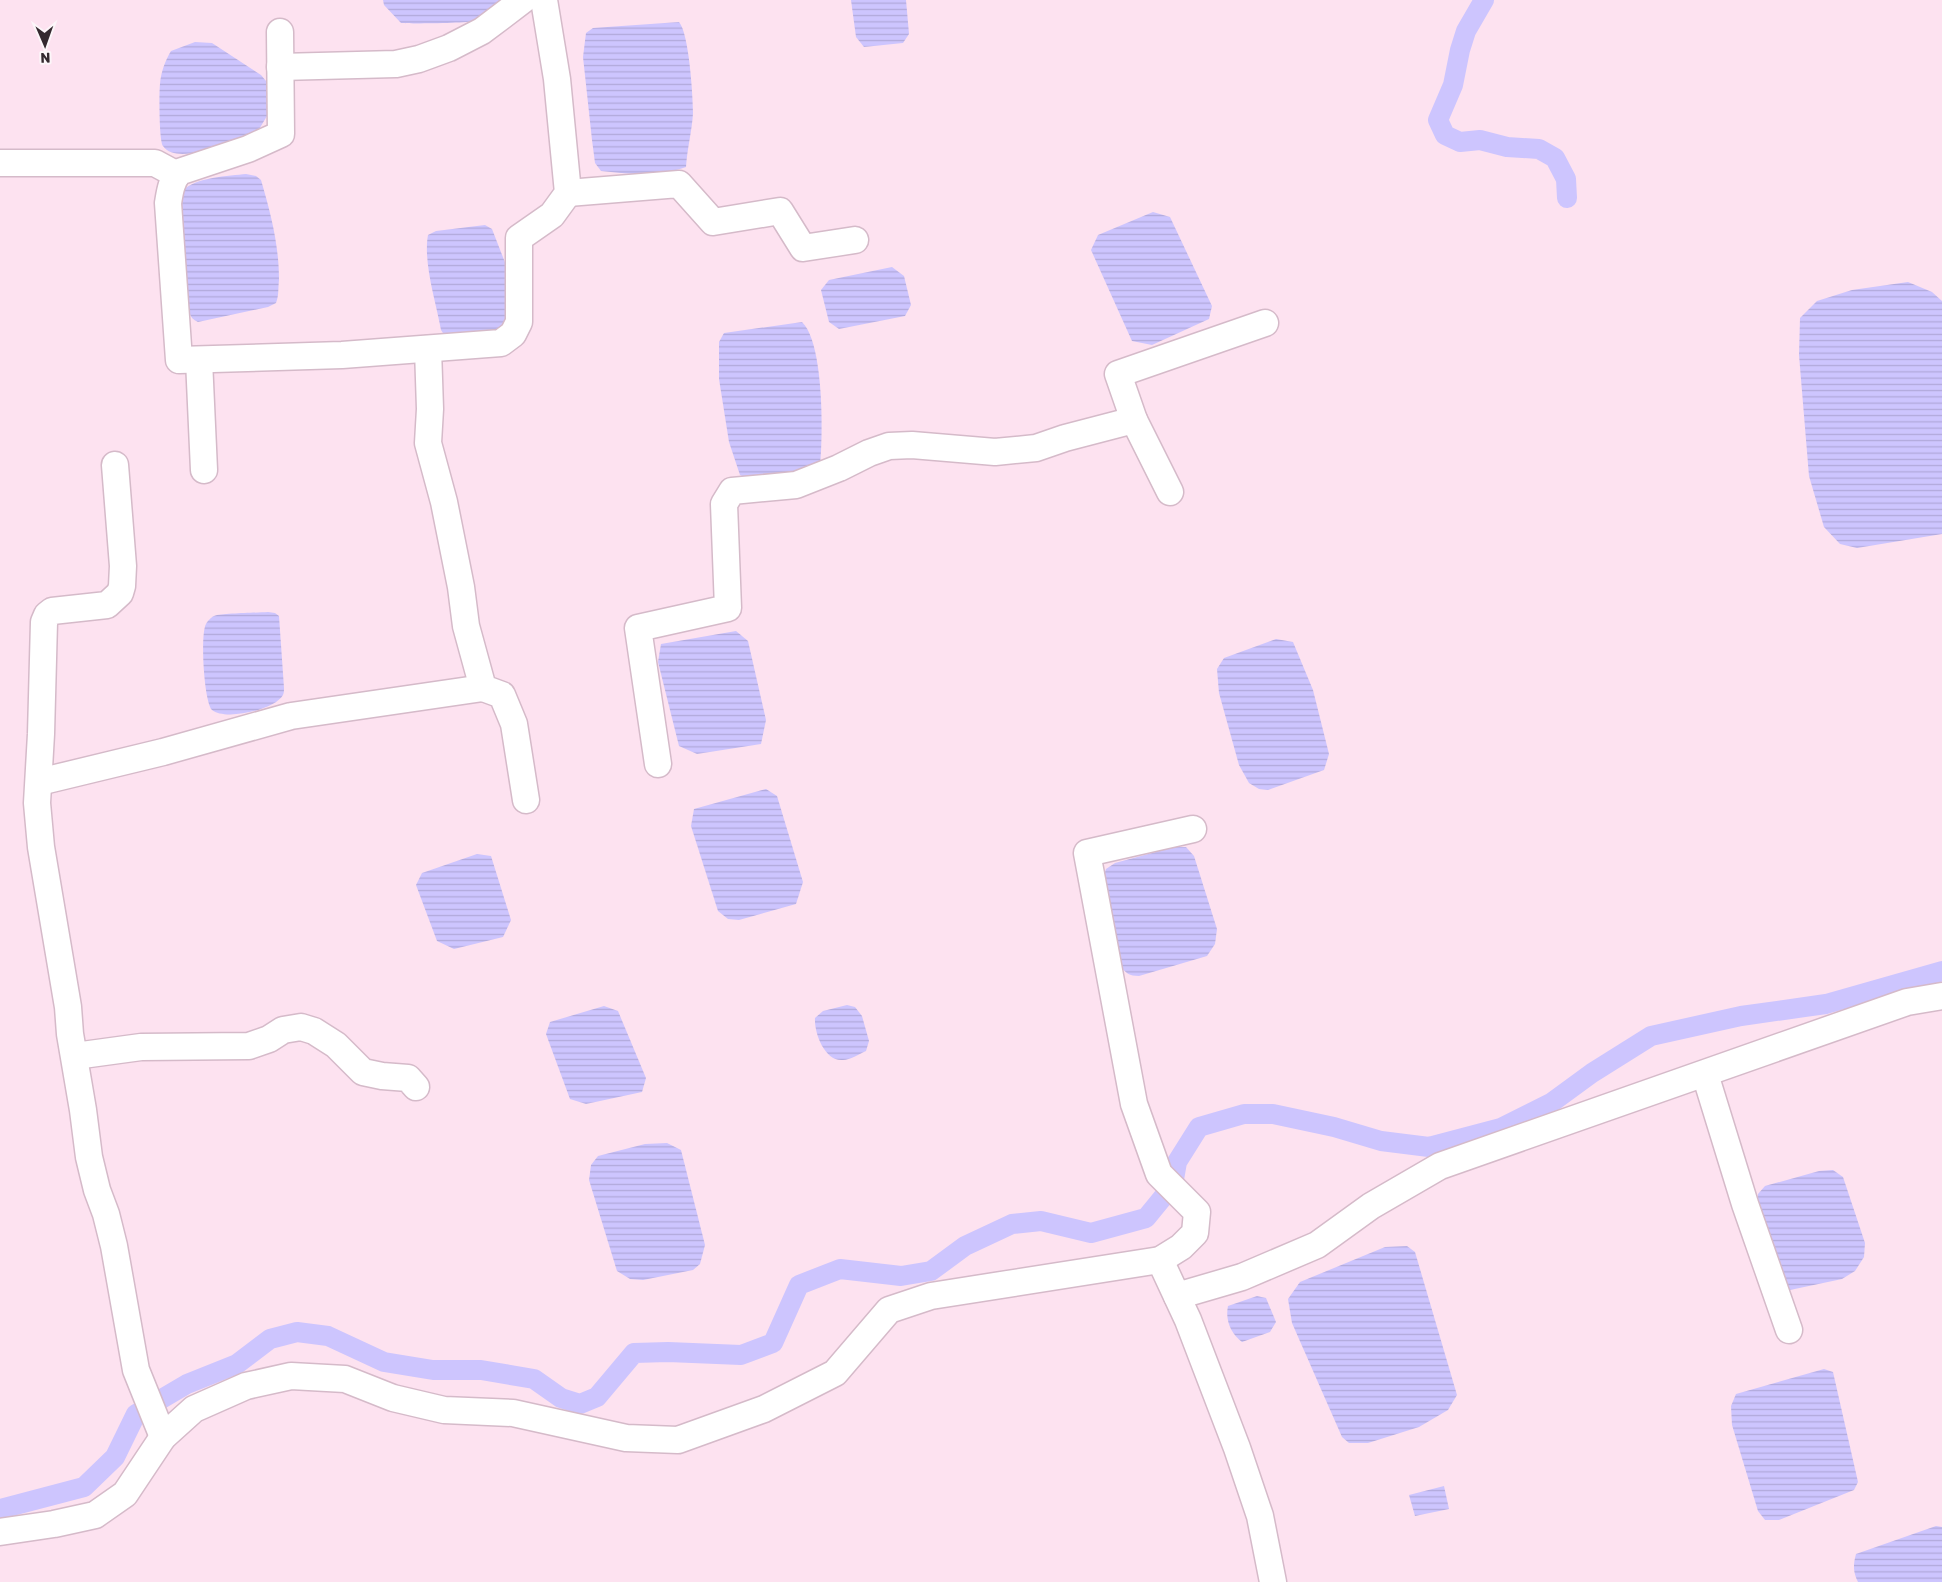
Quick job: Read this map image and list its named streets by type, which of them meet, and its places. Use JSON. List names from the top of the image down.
{
  "north": "bottom"
}
